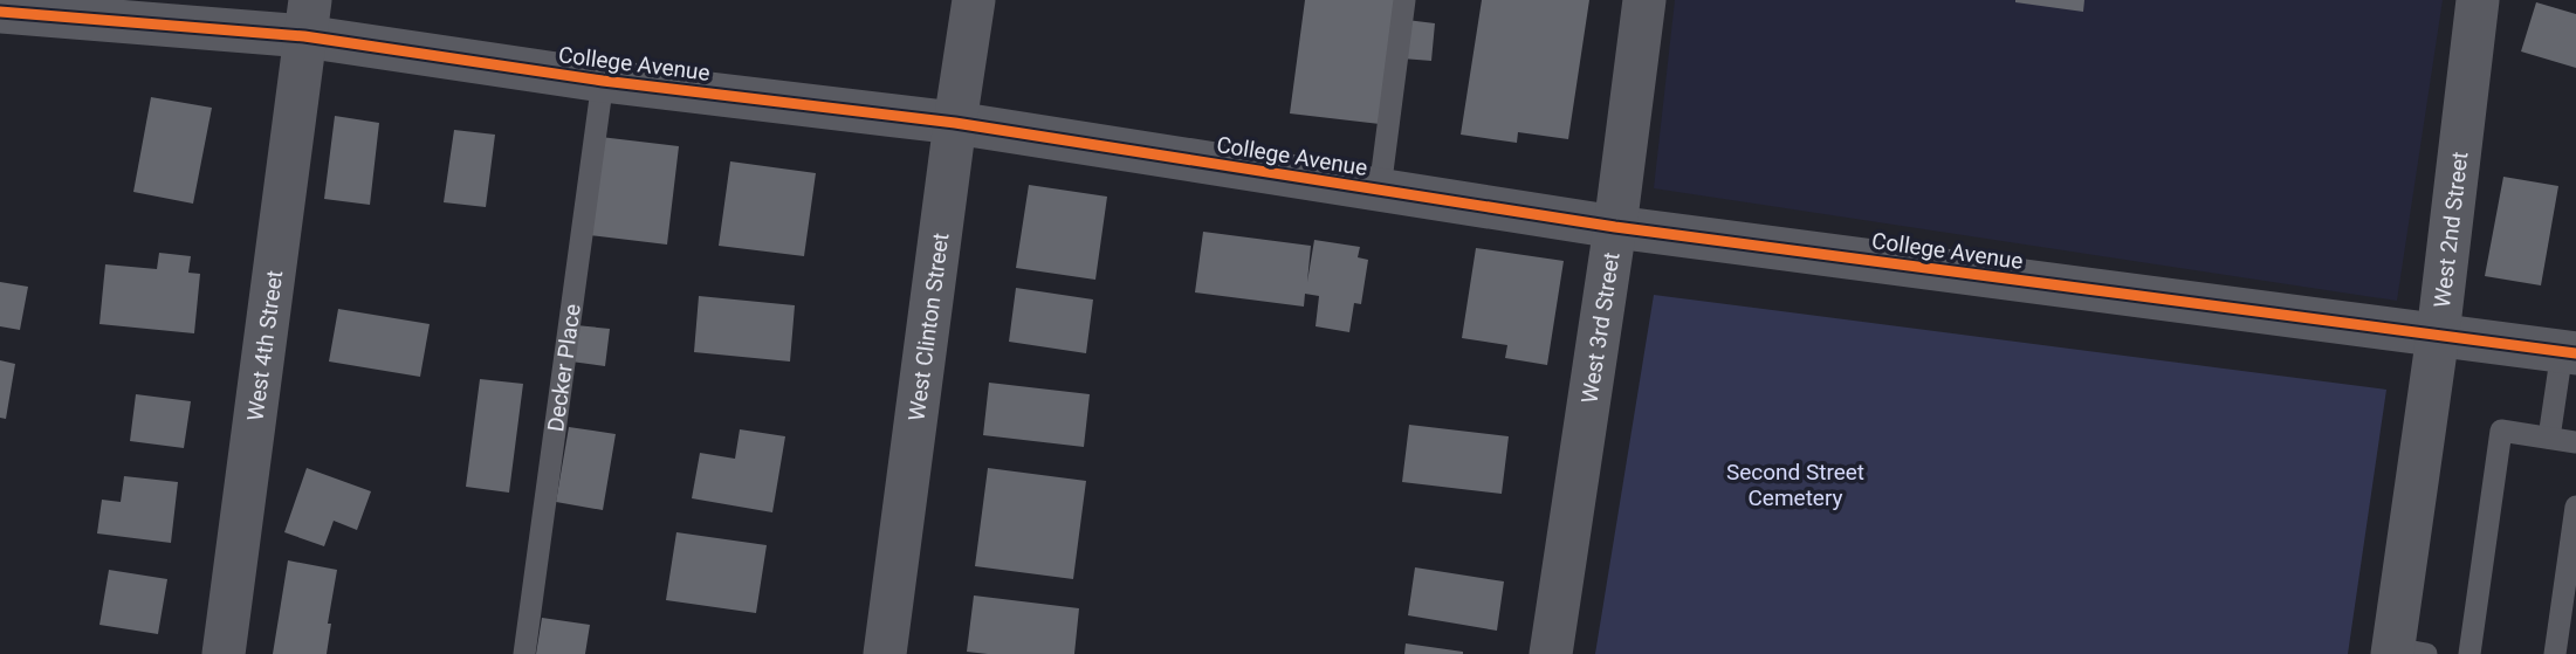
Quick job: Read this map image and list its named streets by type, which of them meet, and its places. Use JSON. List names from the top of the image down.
{
  "streets": {
    "street": [
      "College Avenue",
      "West 2nd Street",
      "West Clinton Street",
      "West 3rd Street",
      "West 4th Street"
    ],
    "lane": ["Decker Place"]
  },
  "crossings": [
    ["College Avenue", "West 2nd Street"],
    ["College Avenue", "West Clinton Street"],
    ["College Avenue", "West 3rd Street"],
    ["College Avenue", "West 4th Street"],
    ["College Avenue", "Decker Place"]
  ],
  "parks": ["Second Street Cemetery"]
}
